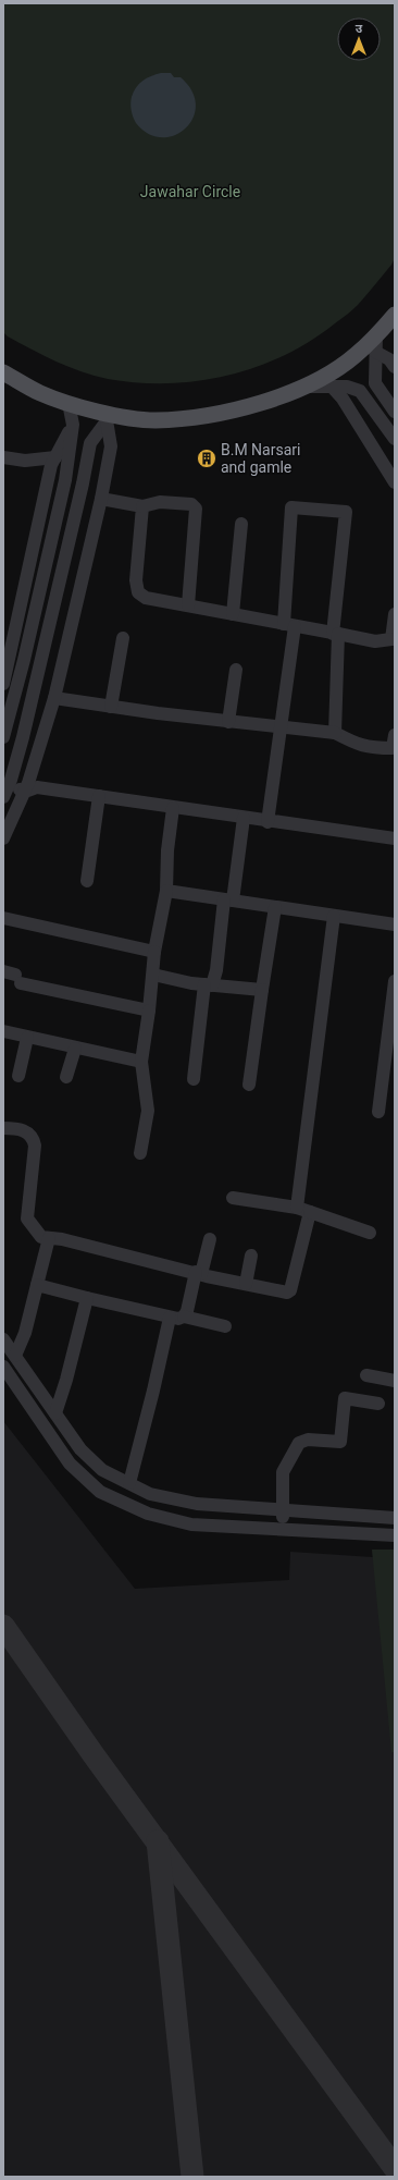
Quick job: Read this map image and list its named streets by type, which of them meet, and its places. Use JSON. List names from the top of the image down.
{
  "parks": ["Jawahar Circle"],
  "places": {
    "building": ["B.M Narsari and gamle"]
  },
  "north": "top"
}
